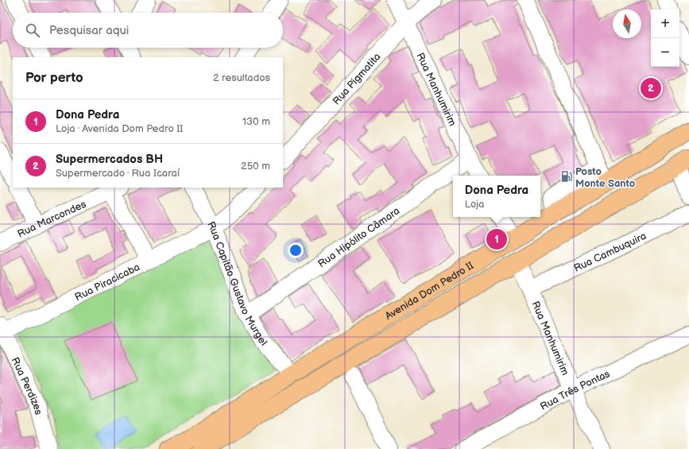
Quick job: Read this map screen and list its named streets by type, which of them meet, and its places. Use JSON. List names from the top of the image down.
{
  "streets": {
    "main road": ["Avenida Dom Pedro II"],
    "street": [
      "Rua Pigmatita",
      "Rua Manhumirim",
      "Rua Marcondes",
      "Rua Hipólito Câmara",
      "Rua Cambuquira",
      "Rua Piracicaba",
      "Rua Capitão Gustavo Murgel",
      "Rua Perdizes",
      "Rua Três Pontas"
    ]
  },
  "crossings": [
    ["Rua Pigmatita", "Rua Manhumirim"],
    ["Rua Manhumirim", "Rua Hipólito Câmara"],
    ["Rua Manhumirim", "Rua Cambuquira"],
    ["Rua Manhumirim", "Avenida Dom Pedro II"],
    ["Rua Manhumirim", "Rua Três Pontas"],
    ["Rua Hipólito Câmara", "Rua Capitão Gustavo Murgel"],
    ["Rua Piracicaba", "Rua Capitão Gustavo Murgel"],
    ["Rua Piracicaba", "Rua Perdizes"],
    ["Rua Capitão Gustavo Murgel", "Avenida Dom Pedro II"]
  ],
  "places": {
    "fuel station": ["Posto Monte Santo"]
  },
  "north": "top",
  "page": {
    "map_buttons": ["+", "−"],
    "search": "Pesquisar aqui",
    "heading": ["Por perto", "2 resultados"],
    "pins": ["2", "1"],
    "list": [
      {
        "mark": "1",
        "name": "Dona Pedra",
        "note": "Loja · Avenida Dom Pedro II",
        "value": "130 m"
      },
      {
        "mark": "2",
        "name": "Supermercados BH",
        "note": "Supermercado · Rua Icaraí",
        "value": "250 m"
      }
    ],
    "popup": ["Dona Pedra", "Loja"]
  }
}
